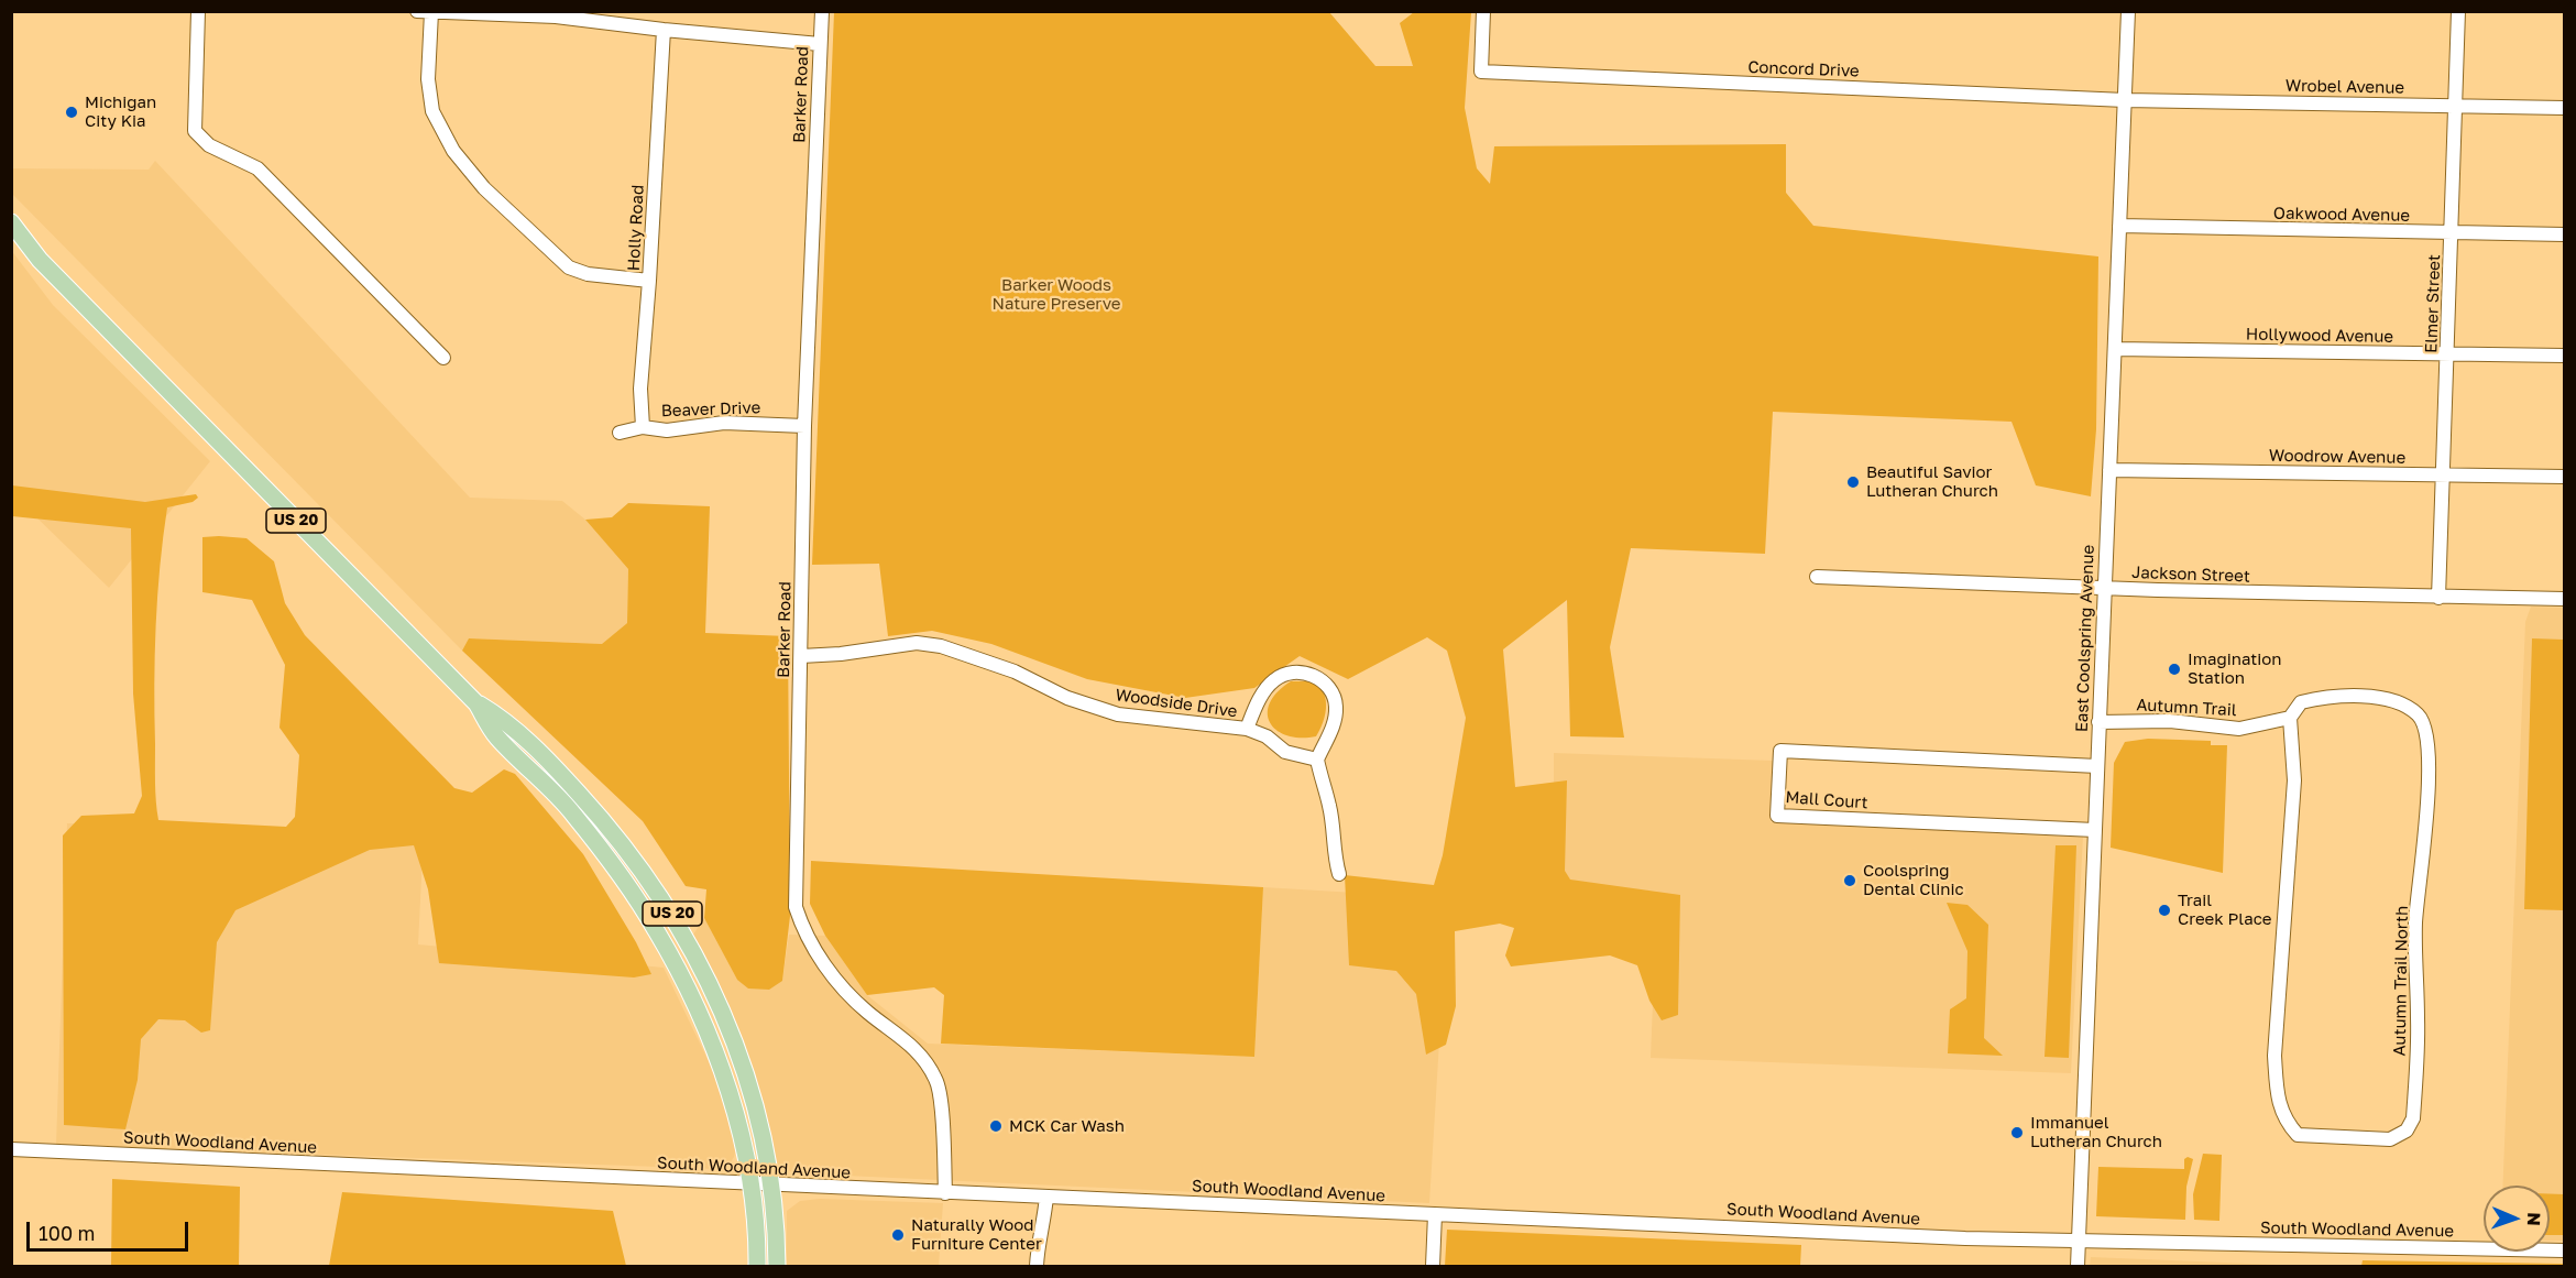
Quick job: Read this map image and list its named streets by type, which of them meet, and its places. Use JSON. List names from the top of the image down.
{
  "streets": {
    "main road": ["US 20"],
    "street": [
      "Concord Drive",
      "Wrobel Avenue",
      "Barker Road",
      "Oakwood Avenue",
      "Holly Road",
      "Elmer Street",
      "Hollywood Avenue",
      "Beaver Drive",
      "Woodrow Avenue",
      "Jackson Street",
      "East Coolspring Avenue",
      "Woodside Drive",
      "Autumn Trail",
      "Mall Court",
      "Autumn Trail North",
      "South Woodland Avenue"
    ]
  },
  "crossings": [
    ["Concord Drive", "Wrobel Avenue"],
    ["Concord Drive", "East Coolspring Avenue"],
    ["Wrobel Avenue", "Elmer Street"],
    ["Wrobel Avenue", "East Coolspring Avenue"],
    ["Barker Road", "Beaver Drive"],
    ["Barker Road", "Woodside Drive"],
    ["Barker Road", "South Woodland Avenue"],
    ["Oakwood Avenue", "Elmer Street"],
    ["Oakwood Avenue", "East Coolspring Avenue"],
    ["Holly Road", "Beaver Drive"],
    ["Elmer Street", "Hollywood Avenue"],
    ["Elmer Street", "Woodrow Avenue"],
    ["Elmer Street", "Jackson Street"],
    ["Hollywood Avenue", "East Coolspring Avenue"],
    ["Woodrow Avenue", "East Coolspring Avenue"],
    ["US 20", "South Woodland Avenue"],
    ["Jackson Street", "East Coolspring Avenue"],
    ["East Coolspring Avenue", "Autumn Trail"],
    ["East Coolspring Avenue", "Mall Court"],
    ["East Coolspring Avenue", "South Woodland Avenue"],
    ["Autumn Trail", "Autumn Trail North"]
  ],
  "parks": ["Barker Woods Nature Preserve"],
  "places": [
    "Michigan City Kia",
    "Beautiful Savior Lutheran Church",
    "Imagination Station",
    "Coolspring Dental Clinic",
    "Trail Creek Place",
    "MCK Car Wash",
    "Immanuel Lutheran Church",
    "Naturally Wood Furniture Center"
  ],
  "scale_bar": "100 m",
  "north": "right"
}
